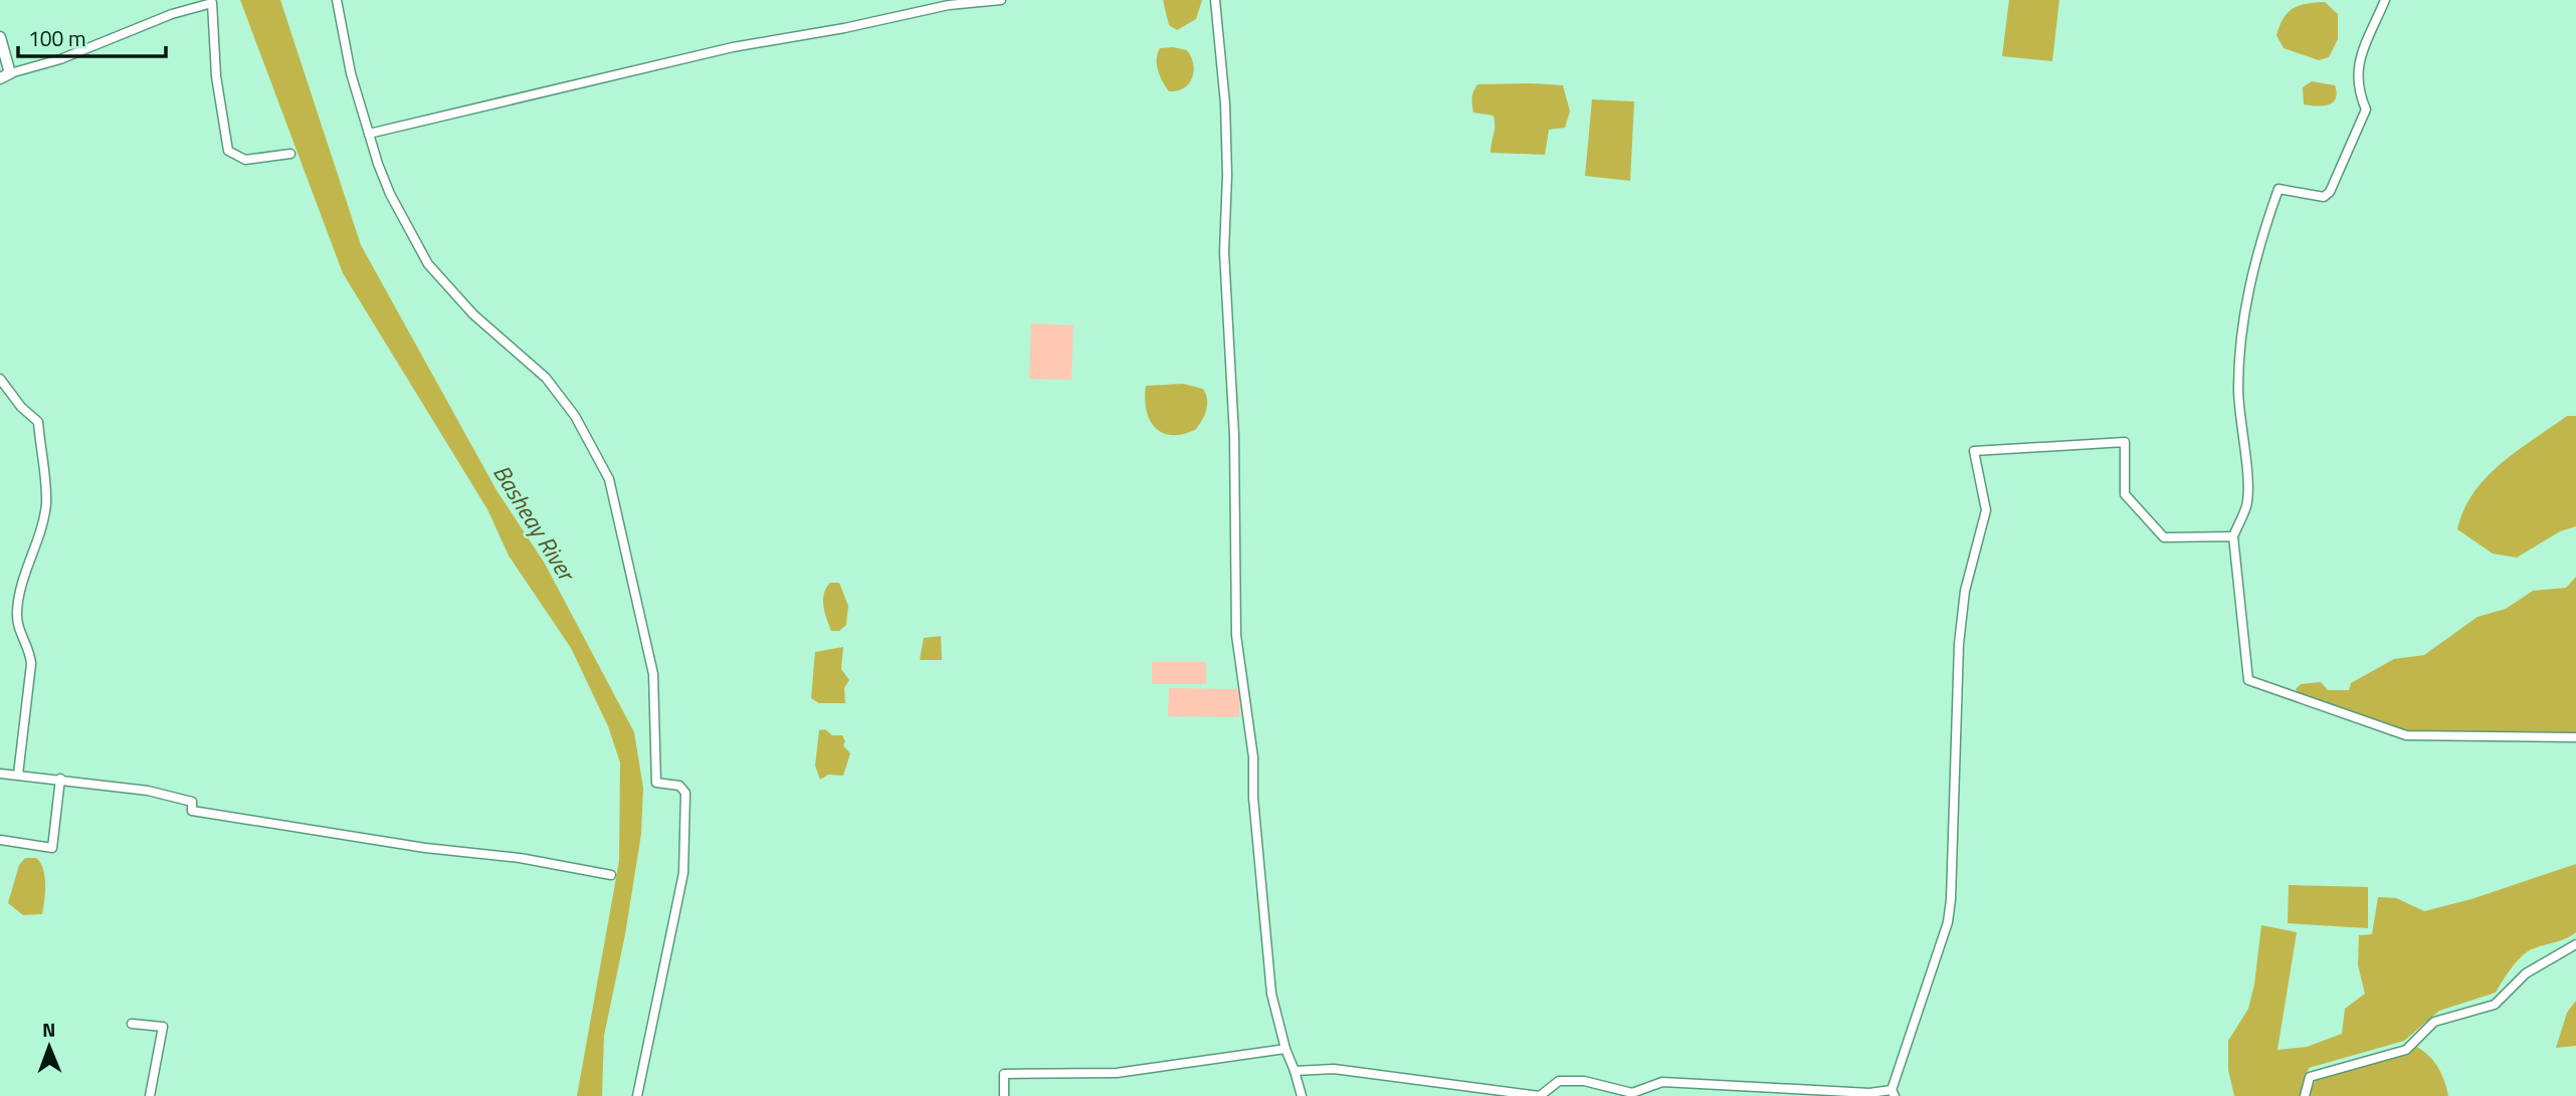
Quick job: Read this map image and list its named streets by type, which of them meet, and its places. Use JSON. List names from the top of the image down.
{
  "water": ["Basheay River"],
  "scale_bar": "100 m",
  "north": "top"
}
